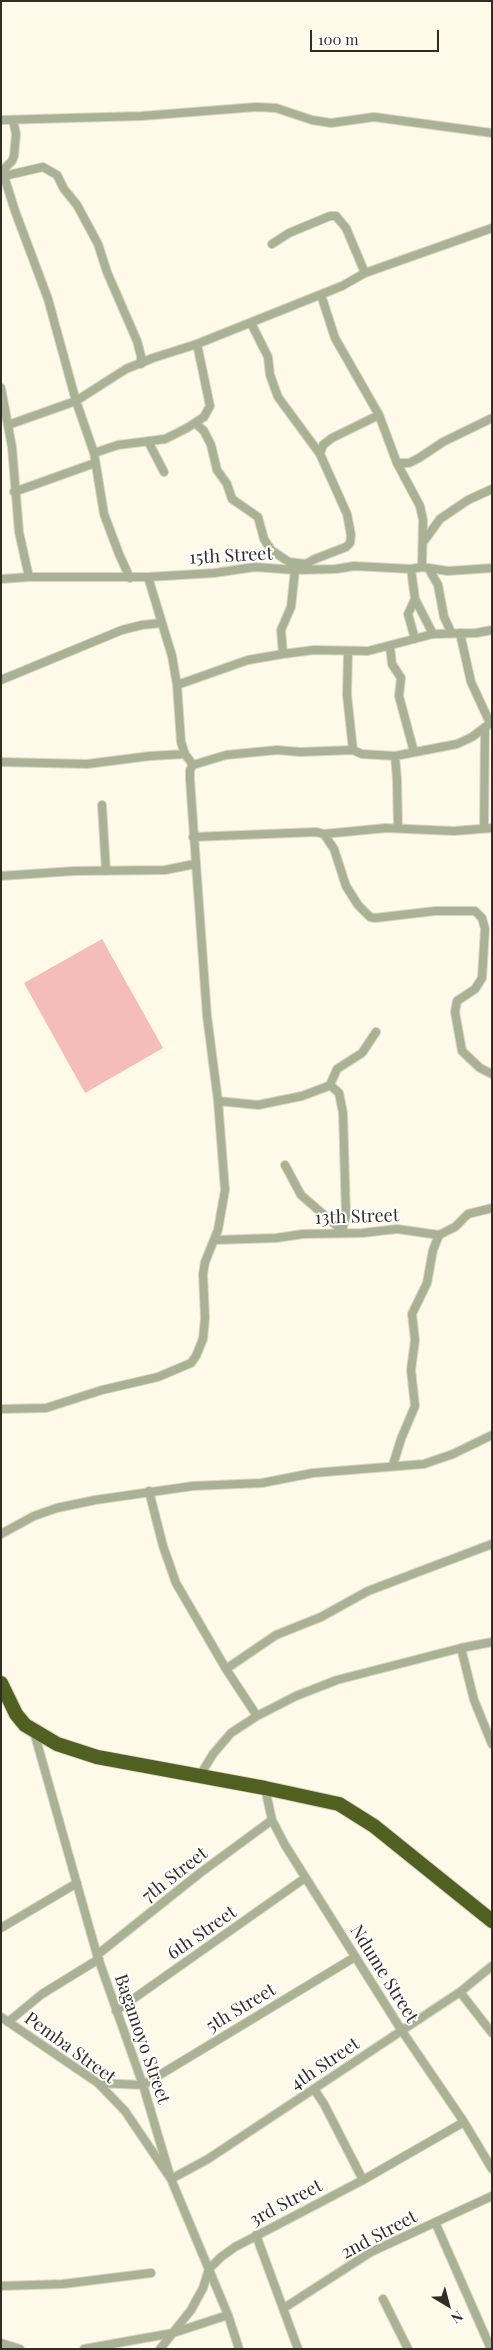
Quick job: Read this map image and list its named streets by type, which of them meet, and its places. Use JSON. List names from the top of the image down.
{
  "streets": {
    "street": [
      "15th Street",
      "13th Street",
      "7th Street",
      "6th Street",
      "Ndume Street",
      "5th Street",
      "Bagamoyo Street",
      "Pemba Street",
      "4th Street",
      "3rd Street",
      "2nd Street"
    ]
  },
  "crossings": [
    ["7th Street", "Ndume Street"],
    ["7th Street", "Bagamoyo Street"],
    ["7th Street", "Pemba Street"],
    ["6th Street", "Ndume Street"],
    ["6th Street", "Bagamoyo Street"],
    ["Ndume Street", "5th Street"],
    ["Ndume Street", "4th Street"],
    ["Ndume Street", "3rd Street"],
    ["5th Street", "Bagamoyo Street"],
    ["Bagamoyo Street", "Pemba Street"],
    ["Bagamoyo Street", "4th Street"],
    ["Bagamoyo Street", "3rd Street"],
    ["Pemba Street", "4th Street"]
  ],
  "scale_bar": "100 m",
  "north": "bottom right"
}
